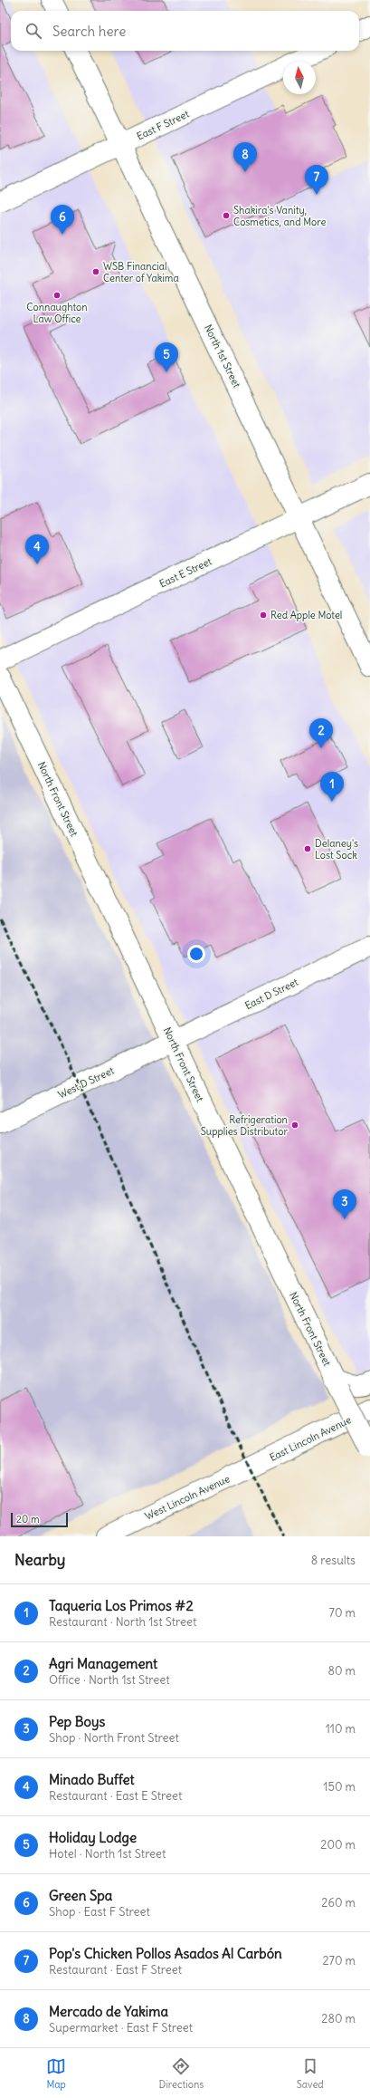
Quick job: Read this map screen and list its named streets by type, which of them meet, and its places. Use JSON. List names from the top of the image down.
{
  "streets": {
    "street": [
      "East F Street",
      "North 1st Street",
      "East E Street",
      "North Front Street",
      "East D Street",
      "West D Street",
      "East Lincoln Avenue",
      "West Lincoln Avenue"
    ]
  },
  "crossings": [
    ["East F Street", "North 1st Street"],
    ["North 1st Street", "East E Street"],
    ["North Front Street", "East D Street"],
    ["North Front Street", "West D Street"],
    ["East D Street", "West D Street"],
    ["East Lincoln Avenue", "West Lincoln Avenue"]
  ],
  "places": [
    "Shakira's Vanity, Cosmetics, and More",
    "WSB Financial Center of Yakima",
    "Connaughton Law Office",
    "Red Apple Motel",
    "Delaney's Lost Sock",
    "Refrigeration Supplies Distributor"
  ],
  "scale_bar": "20 m",
  "north": "top",
  "page": {
    "search": "Search here",
    "pins": [
      "8",
      "7",
      "6",
      "5",
      "4",
      "2",
      "1",
      "3"
    ],
    "scale": "20 m",
    "heading": ["Nearby", "8 results"],
    "list": [
      {
        "mark": "1",
        "name": "Taqueria Los Primos #2",
        "note": "Restaurant · North 1st Street",
        "value": "70 m"
      },
      {
        "mark": "2",
        "name": "Agri Management",
        "note": "Office · North 1st Street",
        "value": "80 m"
      },
      {
        "mark": "3",
        "name": "Pep Boys",
        "note": "Shop · North Front Street",
        "value": "110 m"
      },
      {
        "mark": "4",
        "name": "Minado Buffet",
        "note": "Restaurant · East E Street",
        "value": "150 m"
      },
      {
        "mark": "5",
        "name": "Holiday Lodge",
        "note": "Hotel · North 1st Street",
        "value": "200 m"
      },
      {
        "mark": "6",
        "name": "Green Spa",
        "note": "Shop · East F Street",
        "value": "260 m"
      },
      {
        "mark": "7",
        "name": "Pop's Chicken Pollos Asados Al Carbón",
        "note": "Restaurant · East F Street",
        "value": "270 m"
      },
      {
        "mark": "8",
        "name": "Mercado de Yakima",
        "note": "Supermarket · East F Street",
        "value": "280 m"
      }
    ],
    "nav": ["Map", "Directions", "Saved"]
  }
}
